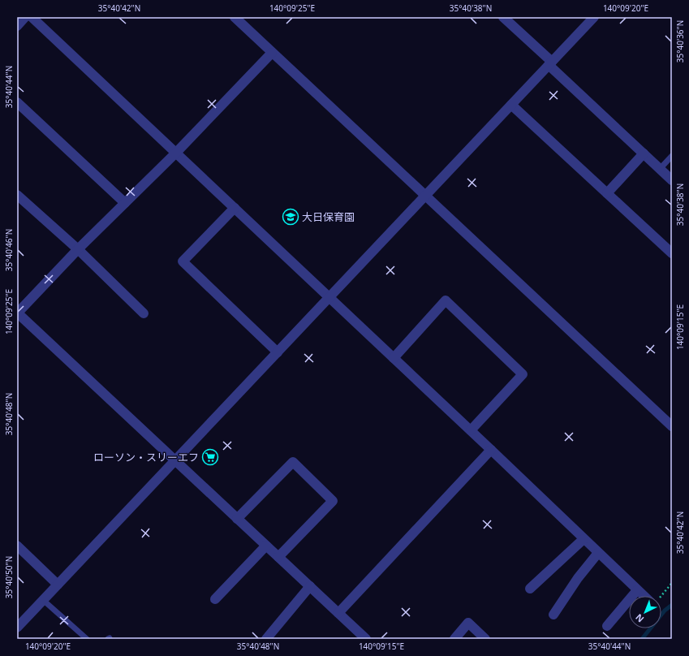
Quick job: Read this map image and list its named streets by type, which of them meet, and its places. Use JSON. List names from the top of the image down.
{
  "places": {
    "school or university": ["大日保育園"],
    "supermarket": ["ローソン・スリーエフ"]
  },
  "north": "bottom left",
  "coordinates": [
    "35°40'42\"N",
    "140°09'25\"E",
    "35°40'38\"N",
    "140°09'20\"E",
    "35°40'36\"N",
    "35°40'44\"N",
    "35°40'46\"N",
    "140°09'15\"E",
    "35°40'48\"N",
    "35°40'50\"N"
  ]
}
